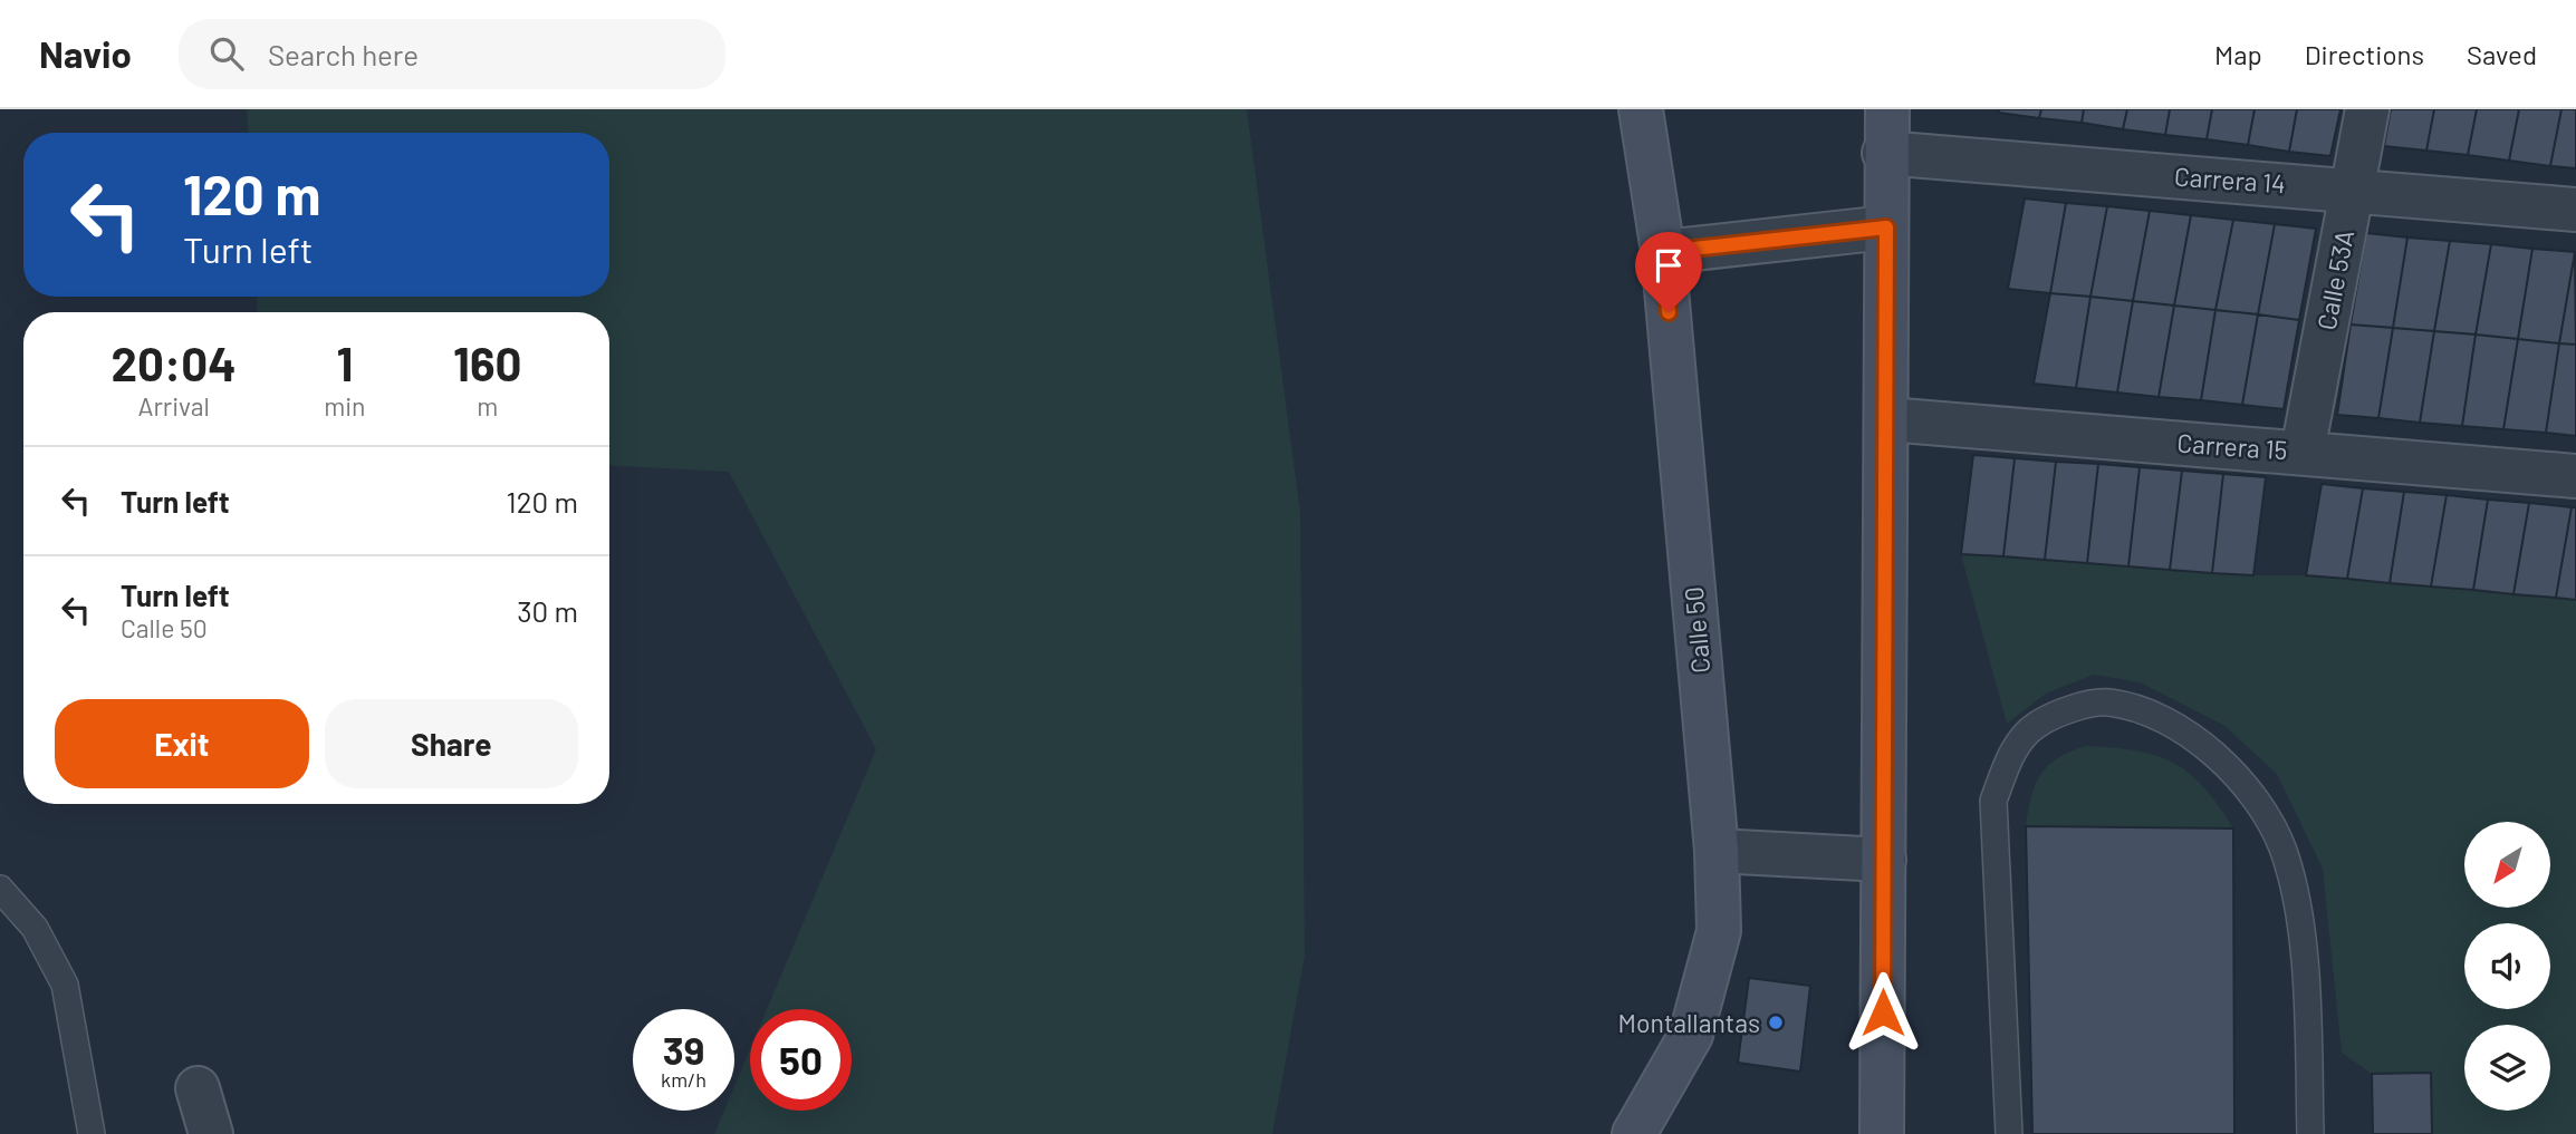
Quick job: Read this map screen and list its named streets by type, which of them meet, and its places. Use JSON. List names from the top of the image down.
{
  "streets": {
    "main road": ["Calle 50"],
    "street": ["Carrera 14", "Calle 53A", "Carrera 15"]
  },
  "crossings": [
    ["Carrera 14", "Calle 53A"],
    ["Calle 53A", "Carrera 15"]
  ],
  "places": ["Montallantas"],
  "north": "bottom left",
  "page": {
    "header": "Navio",
    "search": "Search here",
    "nav": ["Map", "Directions", "Saved"],
    "turn": ["120 m", "Turn left"],
    "eta": [
      "20:04",
      "Arrival",
      "1",
      "min",
      "160",
      "m"
    ],
    "list": [
      {
        "name": "Turn left",
        "value": "120 m"
      },
      {
        "name": "Turn left",
        "note": "Calle 50",
        "value": "30 m"
      }
    ],
    "buttons": ["Exit", "Share"],
    "speed": "39 km/h",
    "limit": "50"
  }
}
